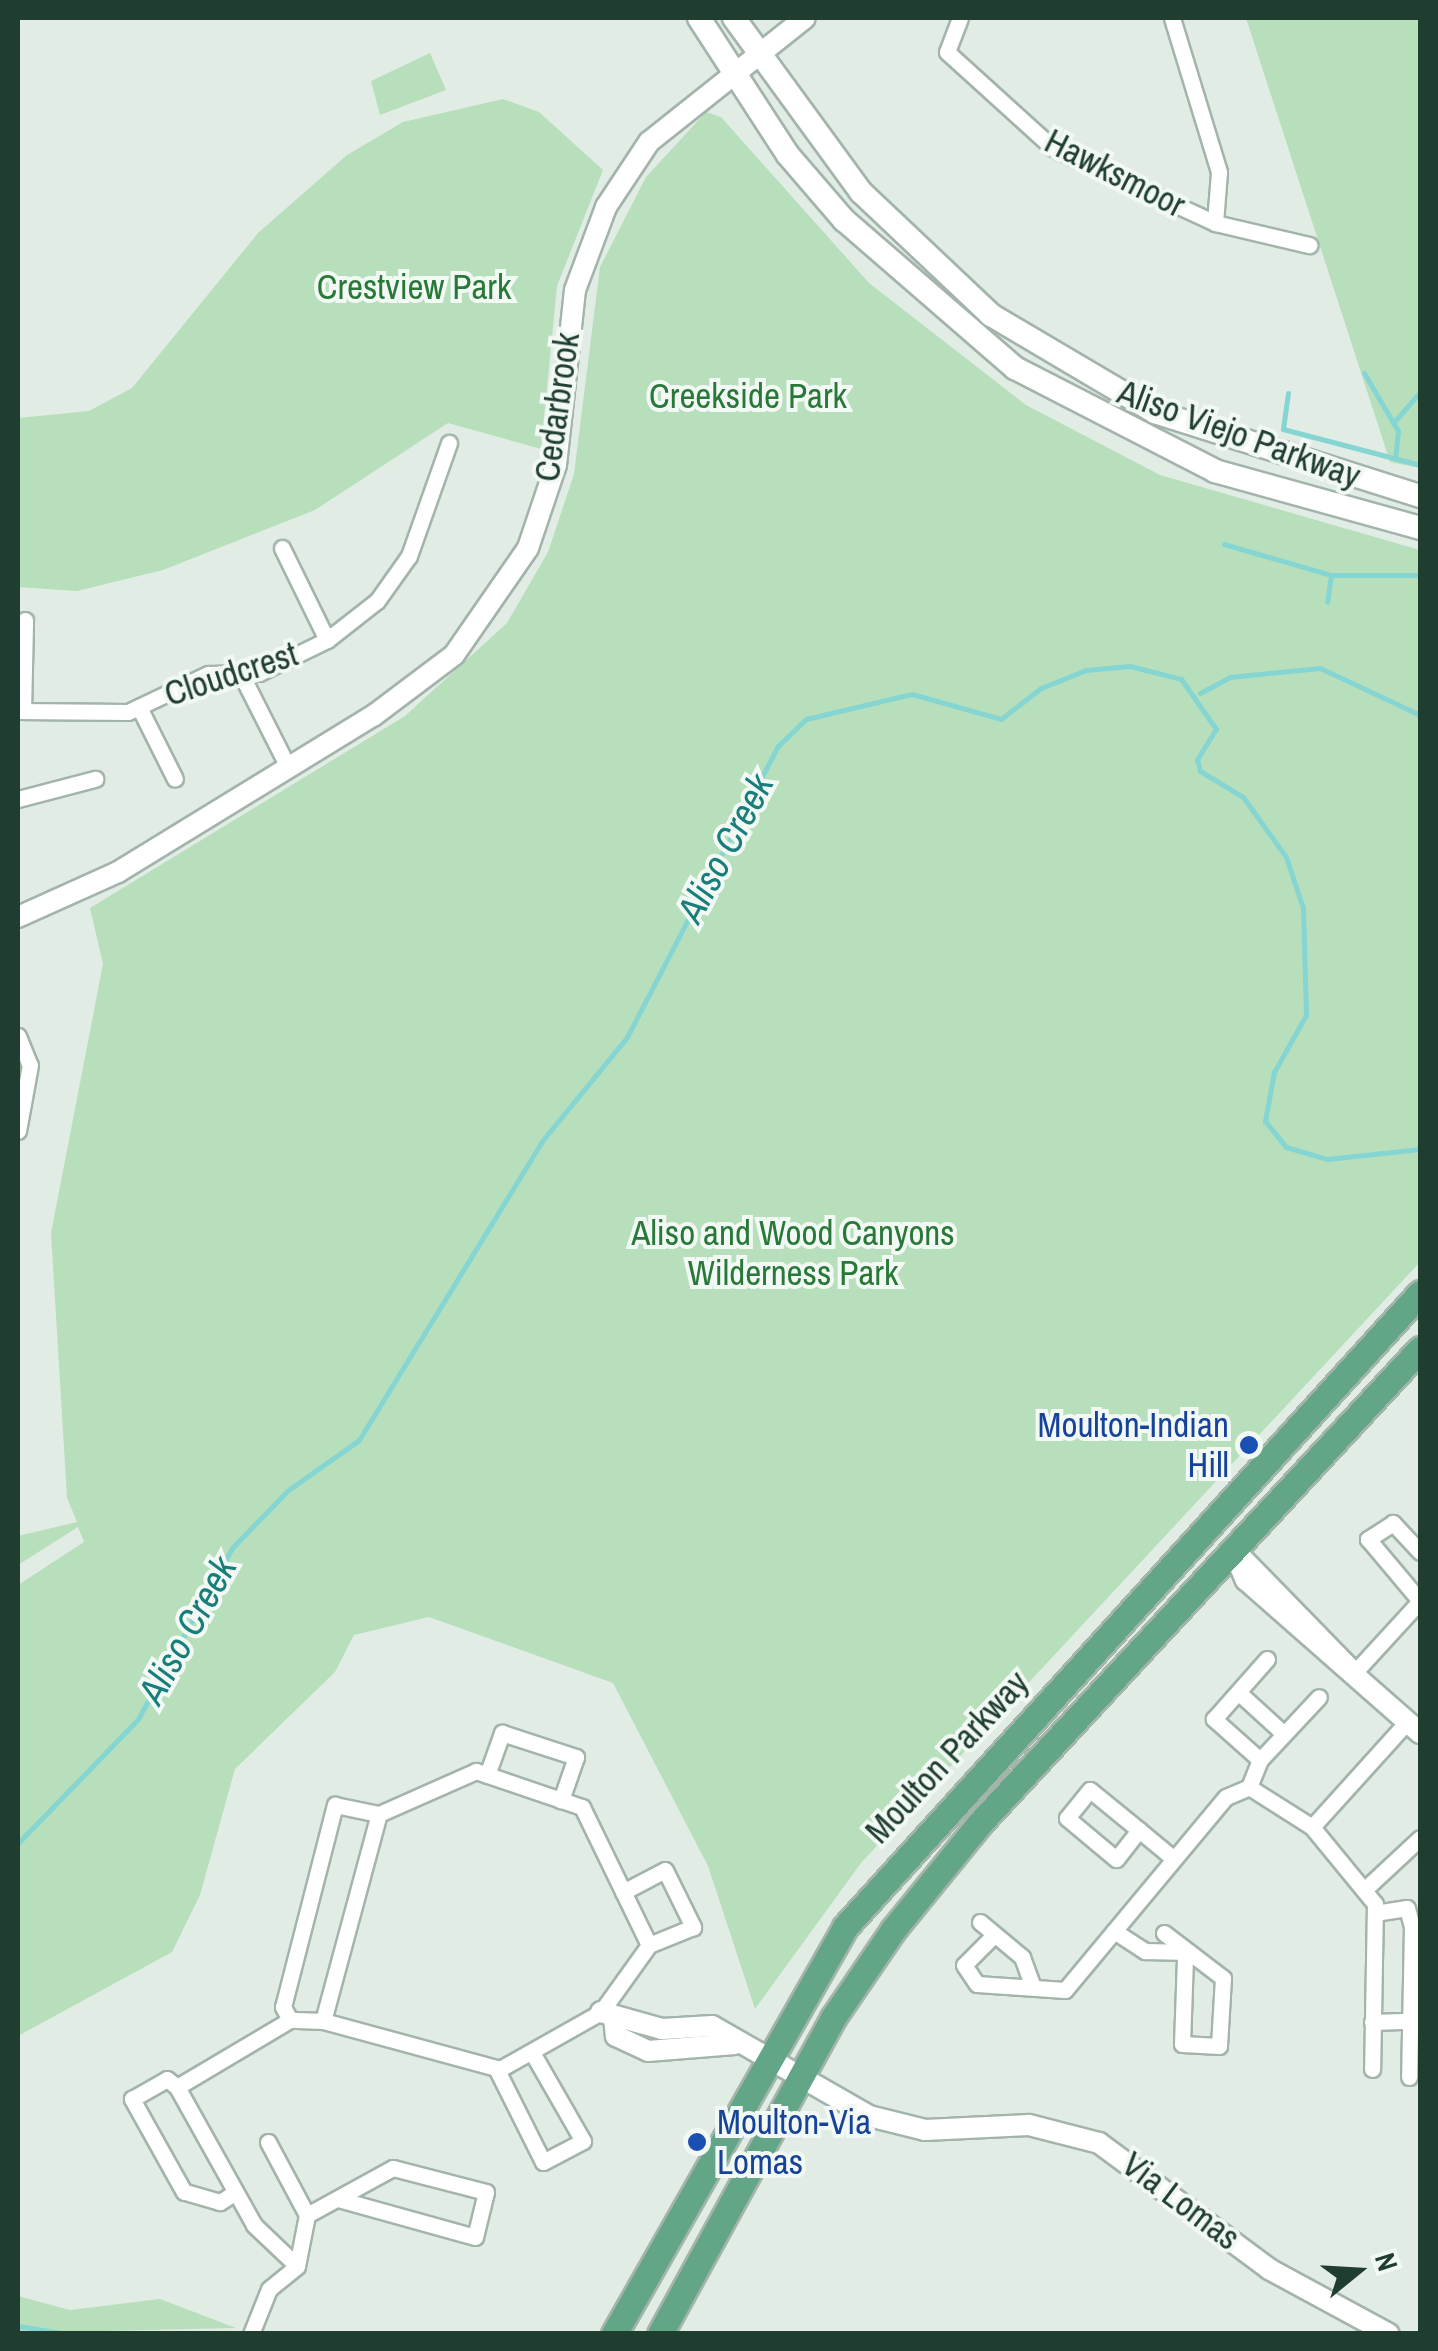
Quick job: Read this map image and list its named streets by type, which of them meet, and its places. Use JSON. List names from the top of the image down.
{
  "streets": {
    "main road": ["Aliso Viejo Parkway", "Moulton Parkway"],
    "street": [
      "Hawksmoor",
      "Cedarbrook",
      "Cloudcrest",
      "Via Lomas"
    ]
  },
  "crossings": [
    ["Cedarbrook", "Aliso Viejo Parkway"],
    ["Moulton Parkway", "Via Lomas"]
  ],
  "water": ["Aliso Creek"],
  "parks": ["Crestview Park", "Creekside Park", "Aliso and Wood Canyons Wilderness Park"],
  "places": ["Moulton-Indian Hill", "Moulton-Via Lomas"],
  "north": "right"
}
